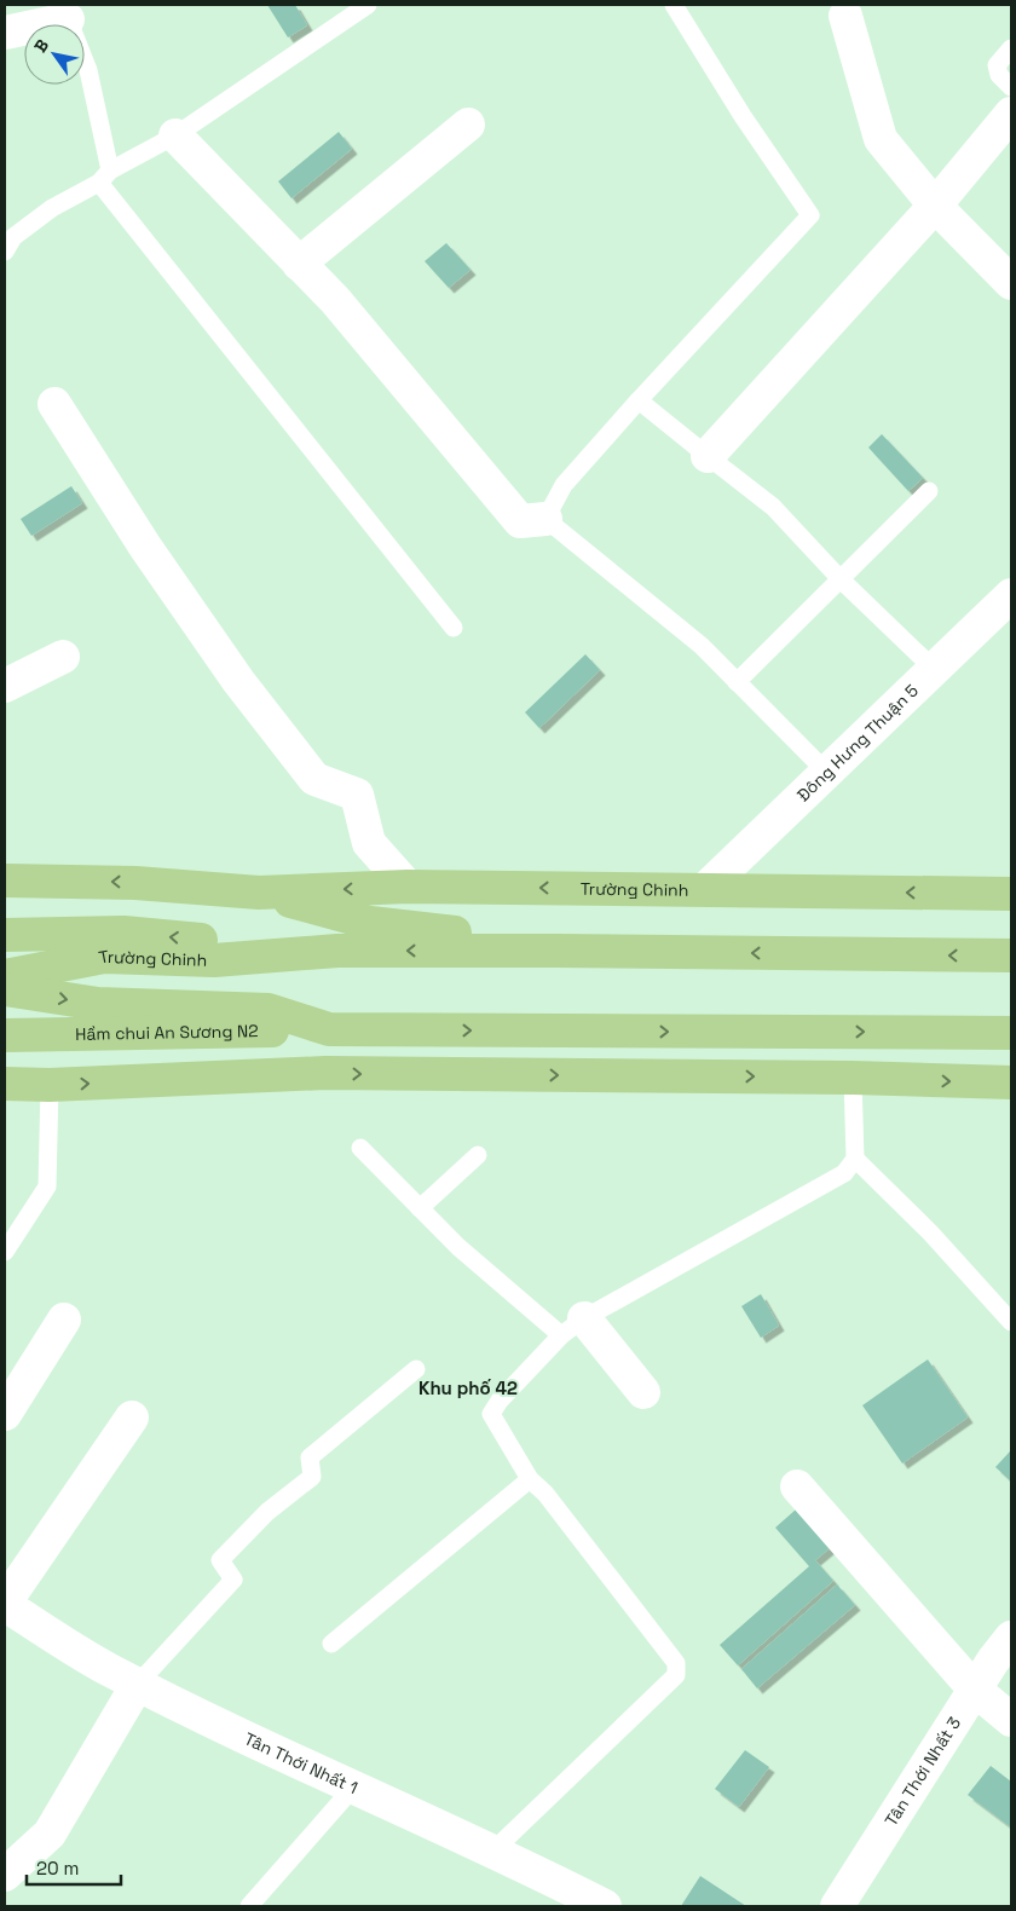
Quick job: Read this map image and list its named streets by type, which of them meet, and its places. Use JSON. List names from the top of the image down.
{
  "streets": {
    "main road": ["Trường Chinh", "Hầm chui An Sương N2"],
    "street": ["Đông Hưng Thuận 5", "Tân Thới Nhất 1", "Tân Thới Nhất 3"]
  },
  "crossings": [
    ["Đông Hưng Thuận 5", "Trường Chinh"]
  ],
  "districts": ["Khu phố 42"],
  "scale_bar": "20 m",
  "north": "top left"
}
